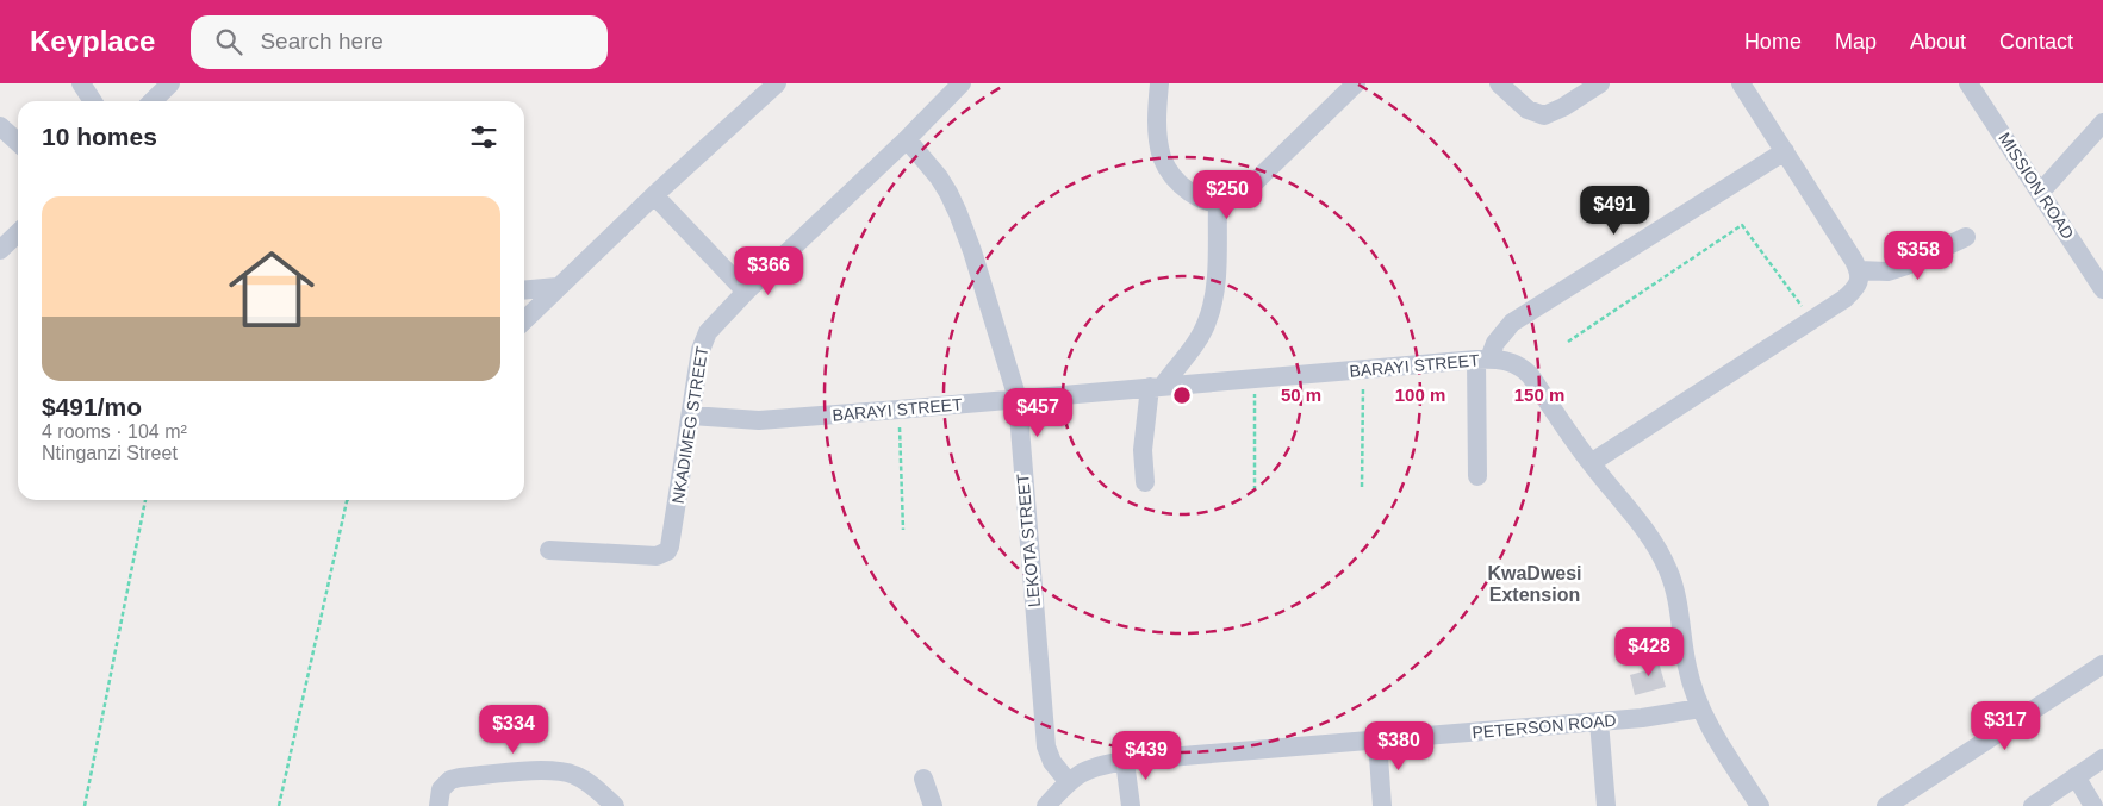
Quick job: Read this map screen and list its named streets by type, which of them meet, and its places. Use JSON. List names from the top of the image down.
{
  "streets": {
    "street": [
      "MISSION ROAD",
      "BARAYI STREET",
      "NKADIMEG STREET",
      "LEKOTA STREET",
      "PETERSON ROAD"
    ]
  },
  "crossings": [
    ["BARAYI STREET", "NKADIMEG STREET"],
    ["BARAYI STREET", "LEKOTA STREET"],
    ["BARAYI STREET", "PETERSON ROAD"],
    ["NKADIMEG STREET", "LEKOTA STREET"],
    ["LEKOTA STREET", "PETERSON ROAD"]
  ],
  "districts": ["KwaDwesi Extension"],
  "page": {
    "header": "Keyplace",
    "search": "Search here",
    "nav": [
      "Home",
      "Map",
      "About",
      "Contact"
    ],
    "heading": "10 homes",
    "price": [
      "$250",
      "$491",
      "$358",
      "$366",
      "$457",
      "$428",
      "$317",
      "$334",
      "$380",
      "$439"
    ],
    "list": [
      {
        "name": "$491/mo",
        "note": "4 rooms · 104 m² · Ntinganzi Street"
      }
    ]
  },
  "rings": ["50 m", "100 m", "150 m"]
}
